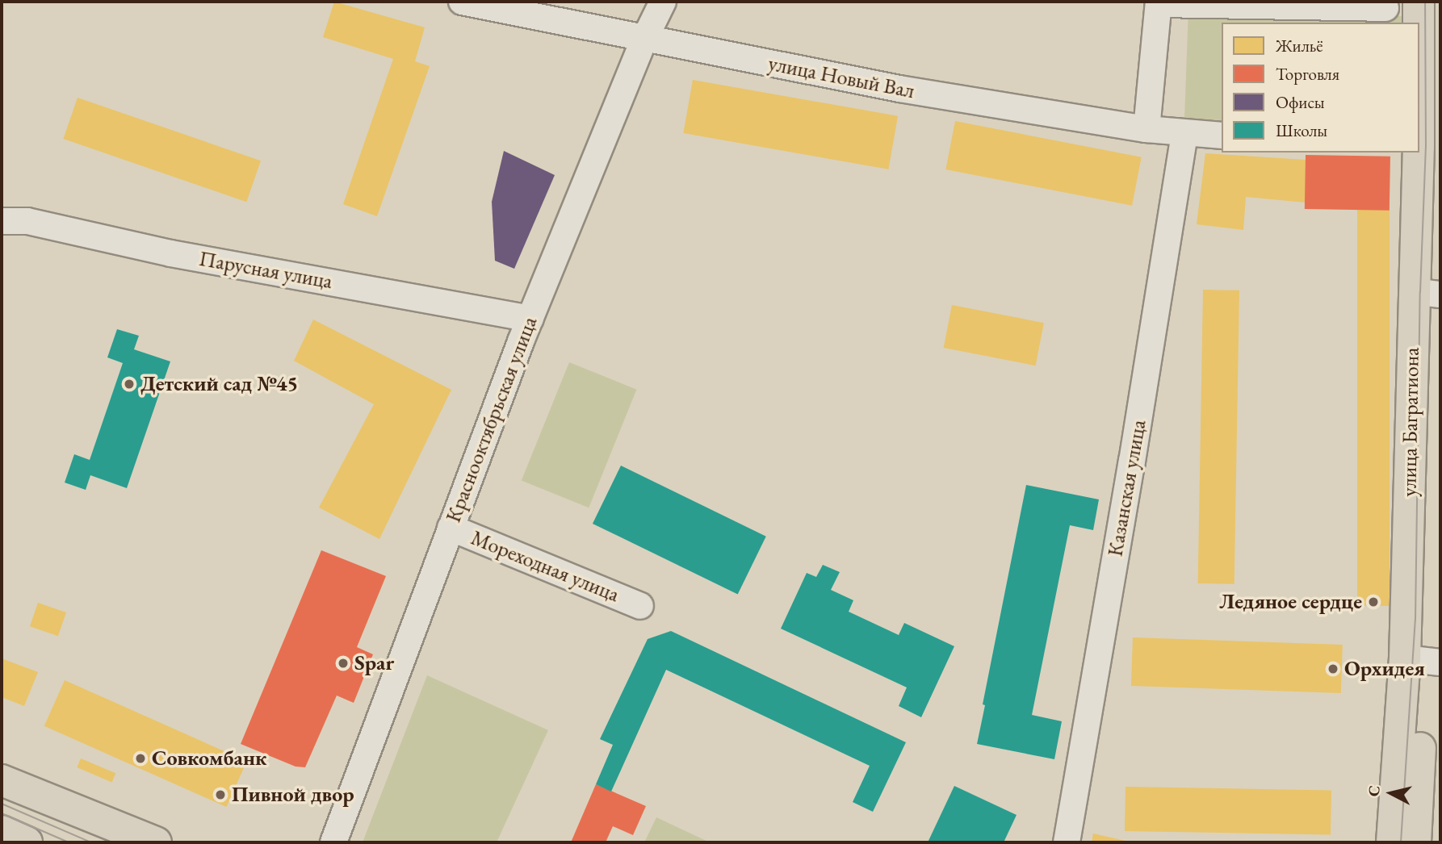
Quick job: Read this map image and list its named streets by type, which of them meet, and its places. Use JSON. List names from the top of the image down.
{
  "streets": {
    "main road": ["улица Багратиона"],
    "street": [
      "улица Новый Вал",
      "Парусная улица",
      "Краснооктябрьская улица",
      "Казанская улица",
      "Мореходная улица"
    ]
  },
  "crossings": [
    ["улица Новый Вал", "Краснооктябрьская улица"],
    ["улица Новый Вал", "Казанская улица"],
    ["Парусная улица", "Краснооктябрьская улица"],
    ["Краснооктябрьская улица", "Мореходная улица"]
  ],
  "places": [
    "Детский сад №45",
    "Ледяное сердце",
    "Spar",
    "Орхидея",
    "Совкомбанк",
    "Пивной двор"
  ],
  "legend": [
    "Жильё",
    "Торговля",
    "Офисы",
    "Школы"
  ],
  "north": "left"
}
